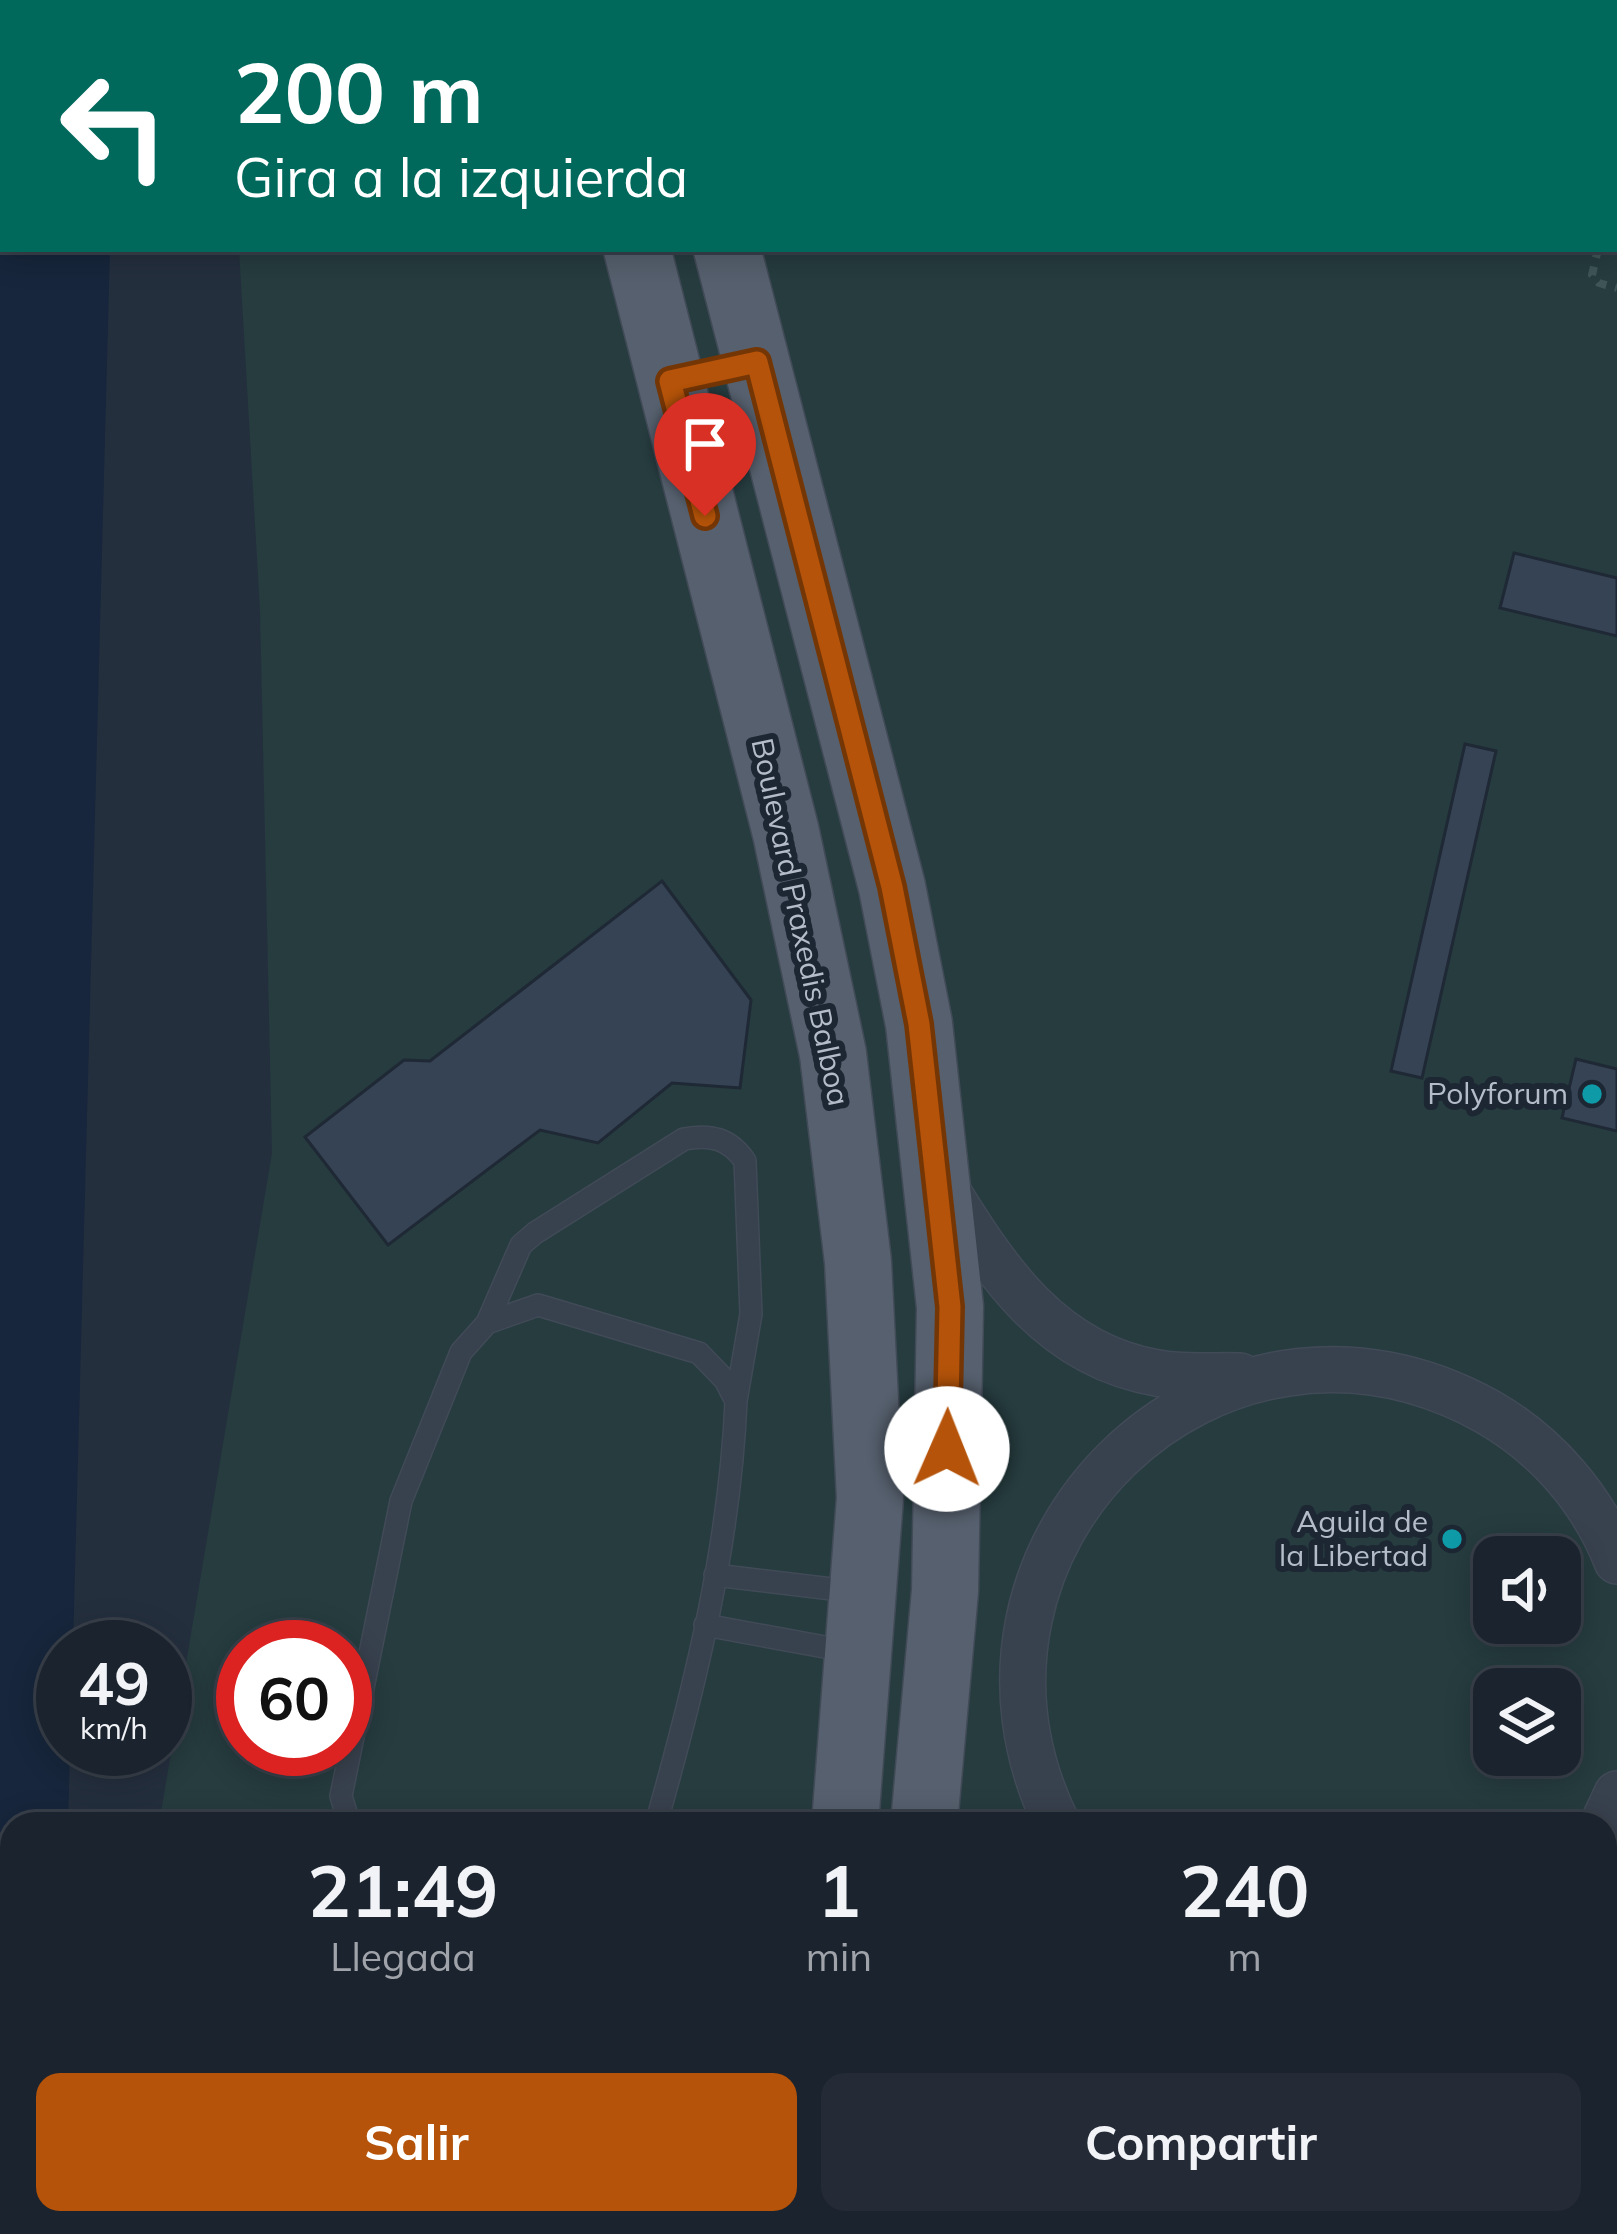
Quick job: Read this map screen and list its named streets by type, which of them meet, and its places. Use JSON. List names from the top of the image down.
{
  "streets": {
    "main road": ["Boulevard Praxedis Balboa"]
  },
  "places": ["Polyforum", "Aguila de la Libertad"],
  "page": {
    "turn": ["200 m", "Gira a la izquierda"],
    "speed": "49 km/h",
    "limit": "60",
    "eta": [
      "21:49",
      "Llegada",
      "1",
      "min",
      "240",
      "m"
    ],
    "buttons": ["Salir", "Compartir"]
  }
}
